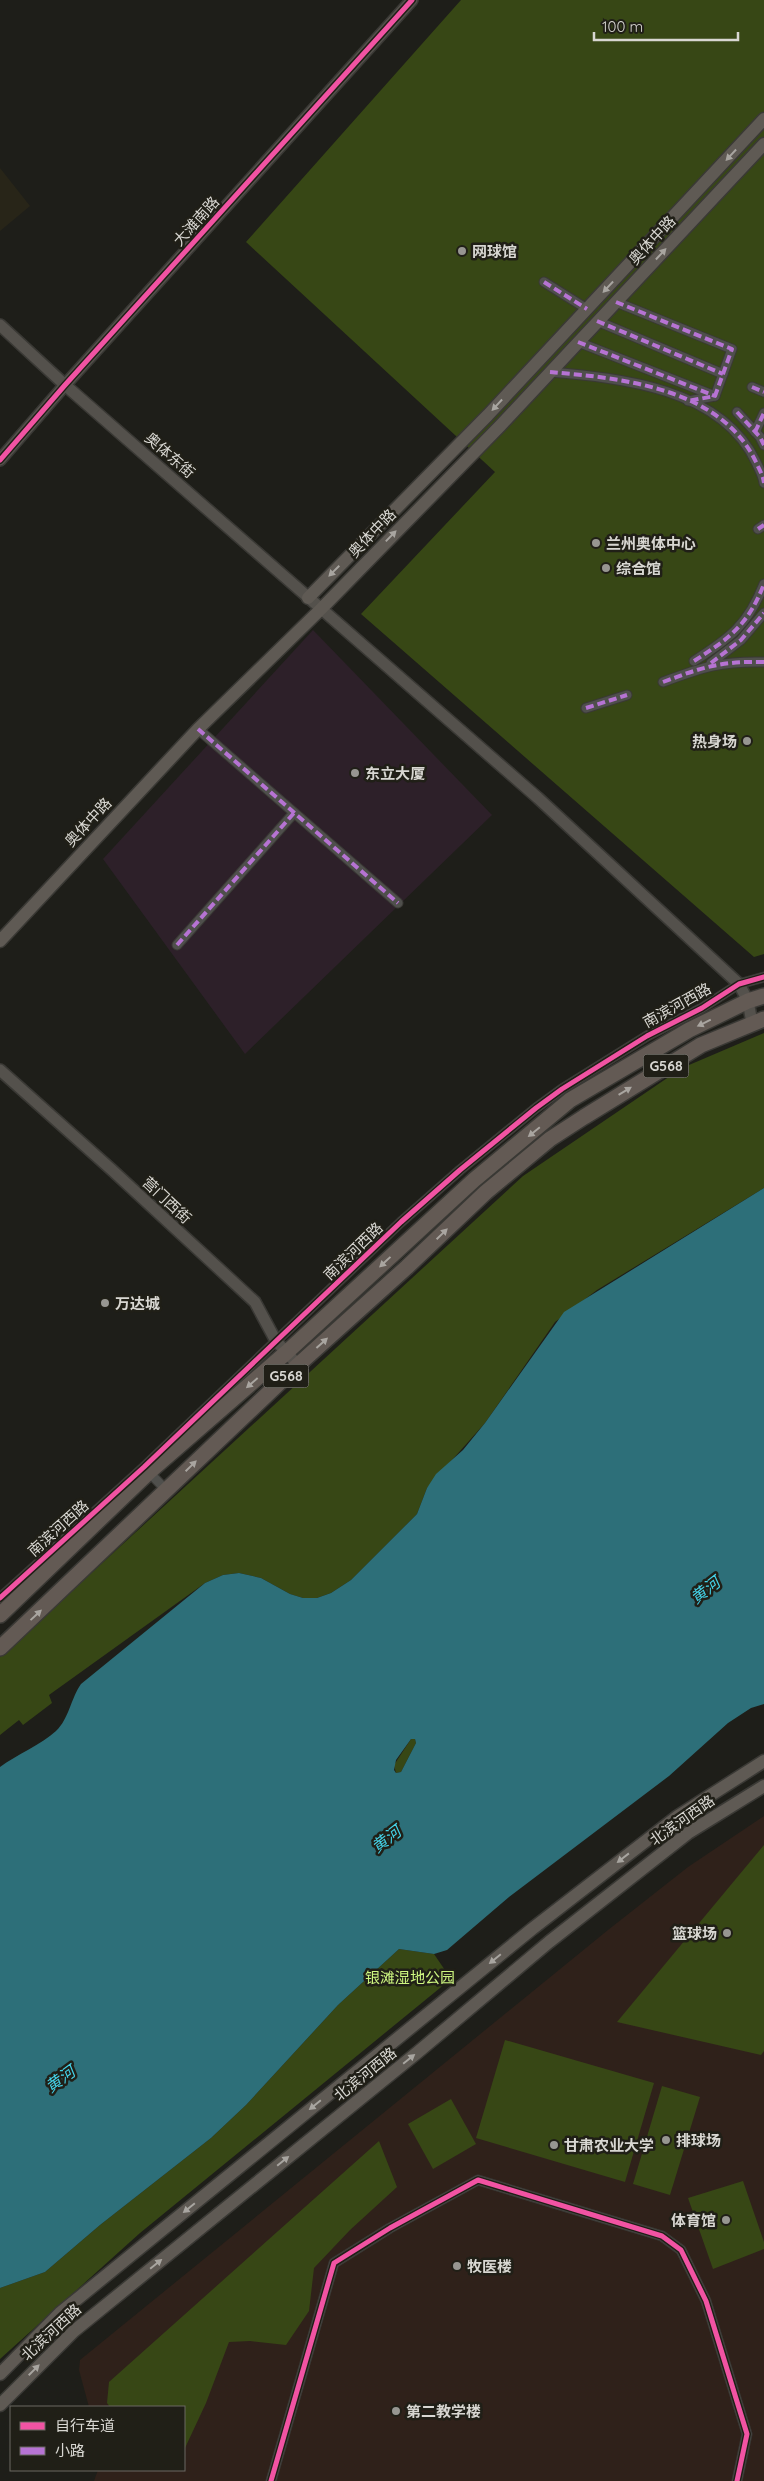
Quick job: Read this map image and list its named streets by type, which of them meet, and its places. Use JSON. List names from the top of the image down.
{
  "streets": {
    "highway": ["南滨河西路", "G568"],
    "main road": [
      "大滩南路",
      "奥体中路",
      "奥体东街",
      "营门西街",
      "北滨河西路"
    ]
  },
  "crossings": [
    ["大滩南路", "奥体东街"],
    ["奥体中路", "奥体东街"],
    ["奥体东街", "南滨河西路"],
    ["奥体东街", "G568"],
    ["南滨河西路", "营门西街"],
    ["G568", "营门西街"]
  ],
  "water": ["黄河"],
  "parks": ["银滩湿地公园"],
  "places": [
    "网球馆",
    "兰州奥体中心",
    "综合馆",
    "热身场",
    "东立大厦",
    "万达城",
    "篮球场",
    "排球场",
    "甘肃农业大学",
    "体育馆",
    "牧医楼",
    "第二教学楼"
  ],
  "legend": ["自行车道", "小路"],
  "scale_bar": "100 m"
}
